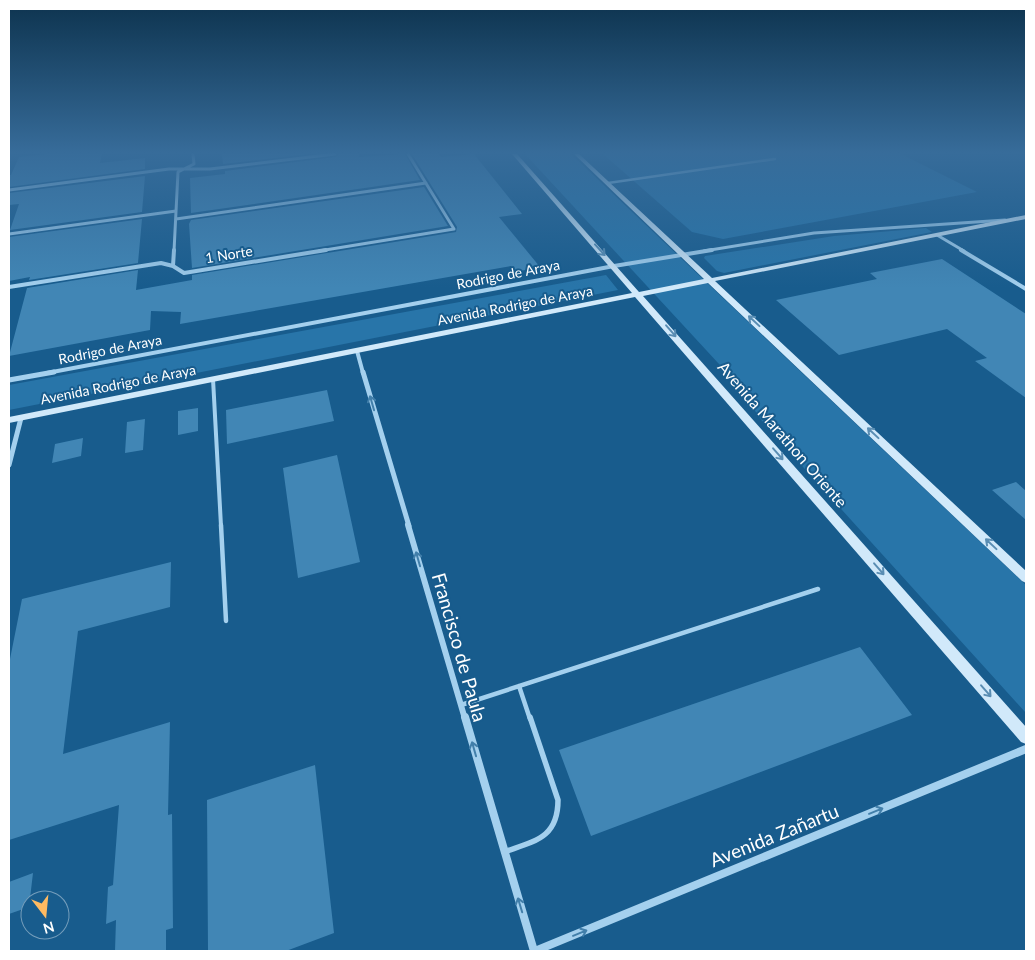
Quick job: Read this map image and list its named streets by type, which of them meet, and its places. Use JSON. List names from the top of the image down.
{
  "streets": {
    "main road": ["Avenida Rodrigo de Araya", "Avenida Marathon Oriente"],
    "street": [
      "1 Norte",
      "Rodrigo de Araya",
      "Francisco de Paula",
      "Avenida Zañartu"
    ]
  },
  "crossings": [
    ["Rodrigo de Araya", "Avenida Rodrigo de Araya"],
    ["Rodrigo de Araya", "Avenida Marathon Oriente"],
    ["Avenida Rodrigo de Araya", "Avenida Marathon Oriente"],
    ["Avenida Rodrigo de Araya", "Francisco de Paula"],
    ["Francisco de Paula", "Avenida Zañartu"]
  ],
  "one_way": ["Francisco de Paula", "Avenida Zañartu"],
  "north": "bottom"
}
